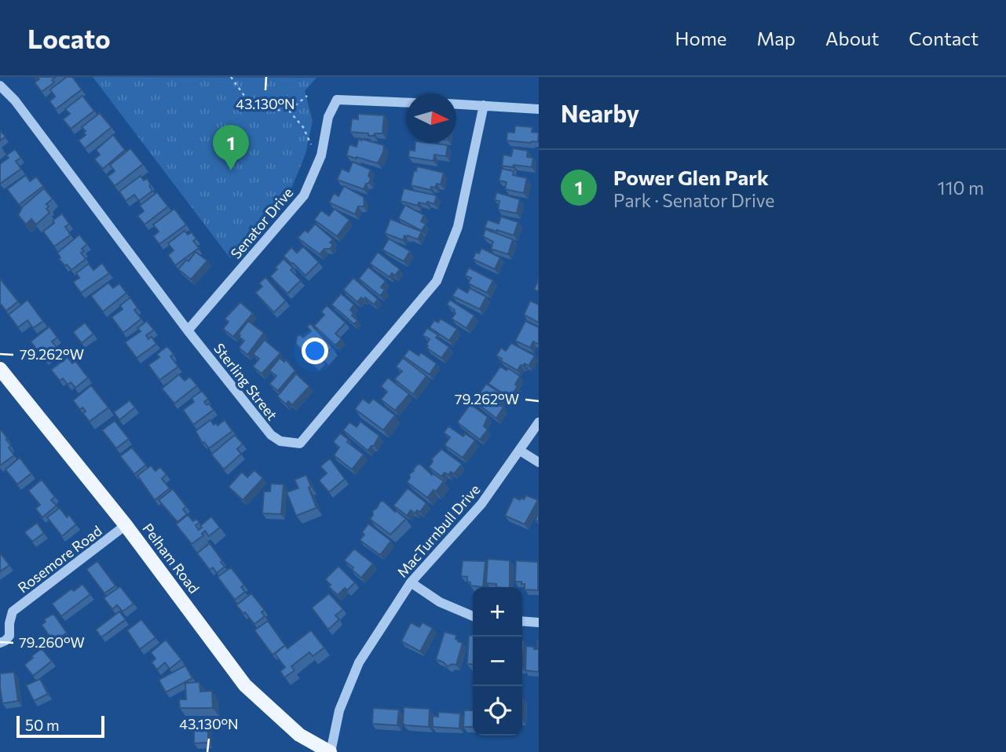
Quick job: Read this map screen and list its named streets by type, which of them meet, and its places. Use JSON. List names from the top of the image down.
{
  "streets": {
    "main road": ["Pelham Road"],
    "street": [
      "Senator Drive",
      "Sterling Street",
      "MacTurnbull Drive",
      "Rosemore Road"
    ]
  },
  "crossings": [
    ["Senator Drive", "Sterling Street"],
    ["MacTurnbull Drive", "Pelham Road"],
    ["Pelham Road", "Rosemore Road"]
  ],
  "scale_bar": "50 m",
  "north": "right",
  "page": {
    "header": "Locato",
    "nav": [
      "Home",
      "Map",
      "About",
      "Contact"
    ],
    "heading": "Nearby",
    "pins": "1",
    "list": [
      {
        "mark": "1",
        "name": "Power Glen Park",
        "note": "Park · Senator Drive",
        "value": "110 m"
      }
    ],
    "map_buttons": ["+", "−"],
    "scale": "50 m"
  },
  "coordinates": ["43.130°N", "79.262°W", "79.260°W"]
}
